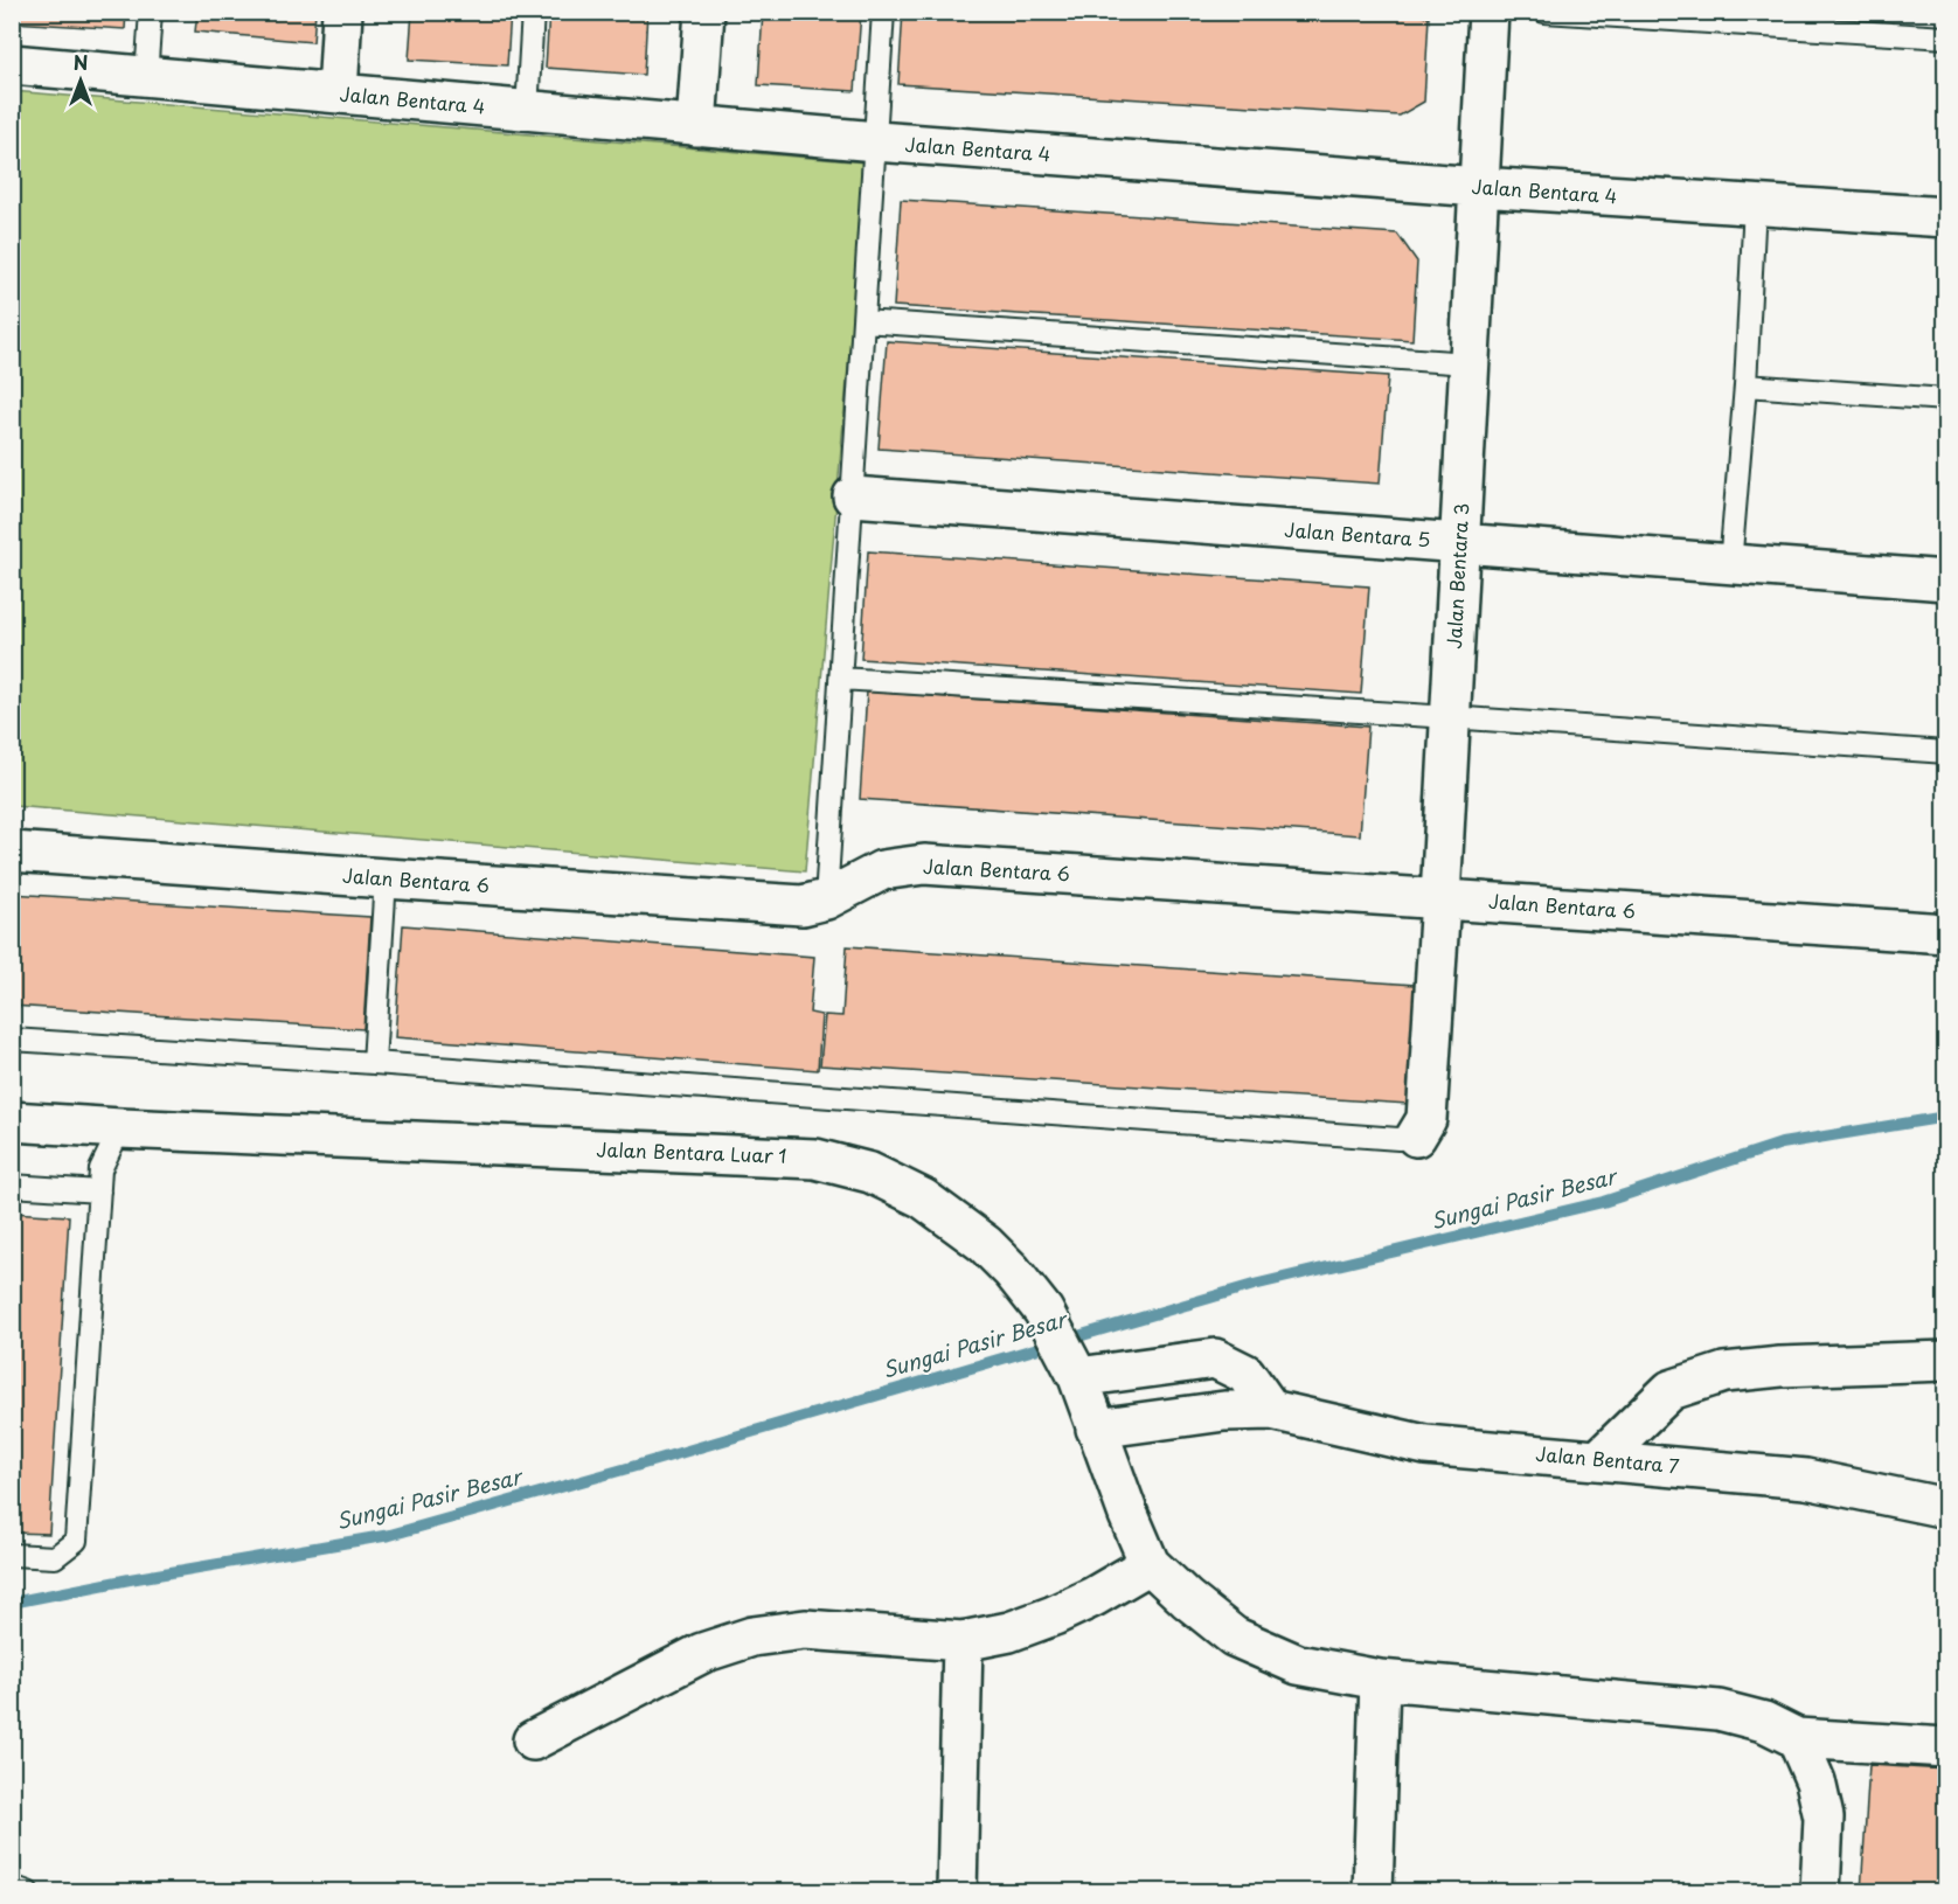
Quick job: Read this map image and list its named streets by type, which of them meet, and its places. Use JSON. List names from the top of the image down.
{
  "streets": {
    "street": [
      "Jalan Bentara 4",
      "Jalan Bentara 5",
      "Jalan Bentara 3",
      "Jalan Bentara 6",
      "Jalan Bentara Luar 1",
      "Jalan Bentara 7"
    ]
  },
  "crossings": [
    ["Jalan Bentara 4", "Jalan Bentara 3"],
    ["Jalan Bentara 5", "Jalan Bentara 3"],
    ["Jalan Bentara 3", "Jalan Bentara 6"],
    ["Jalan Bentara Luar 1", "Jalan Bentara 7"]
  ],
  "water": ["Sungai Pasir Besar"],
  "north": "top"
}
